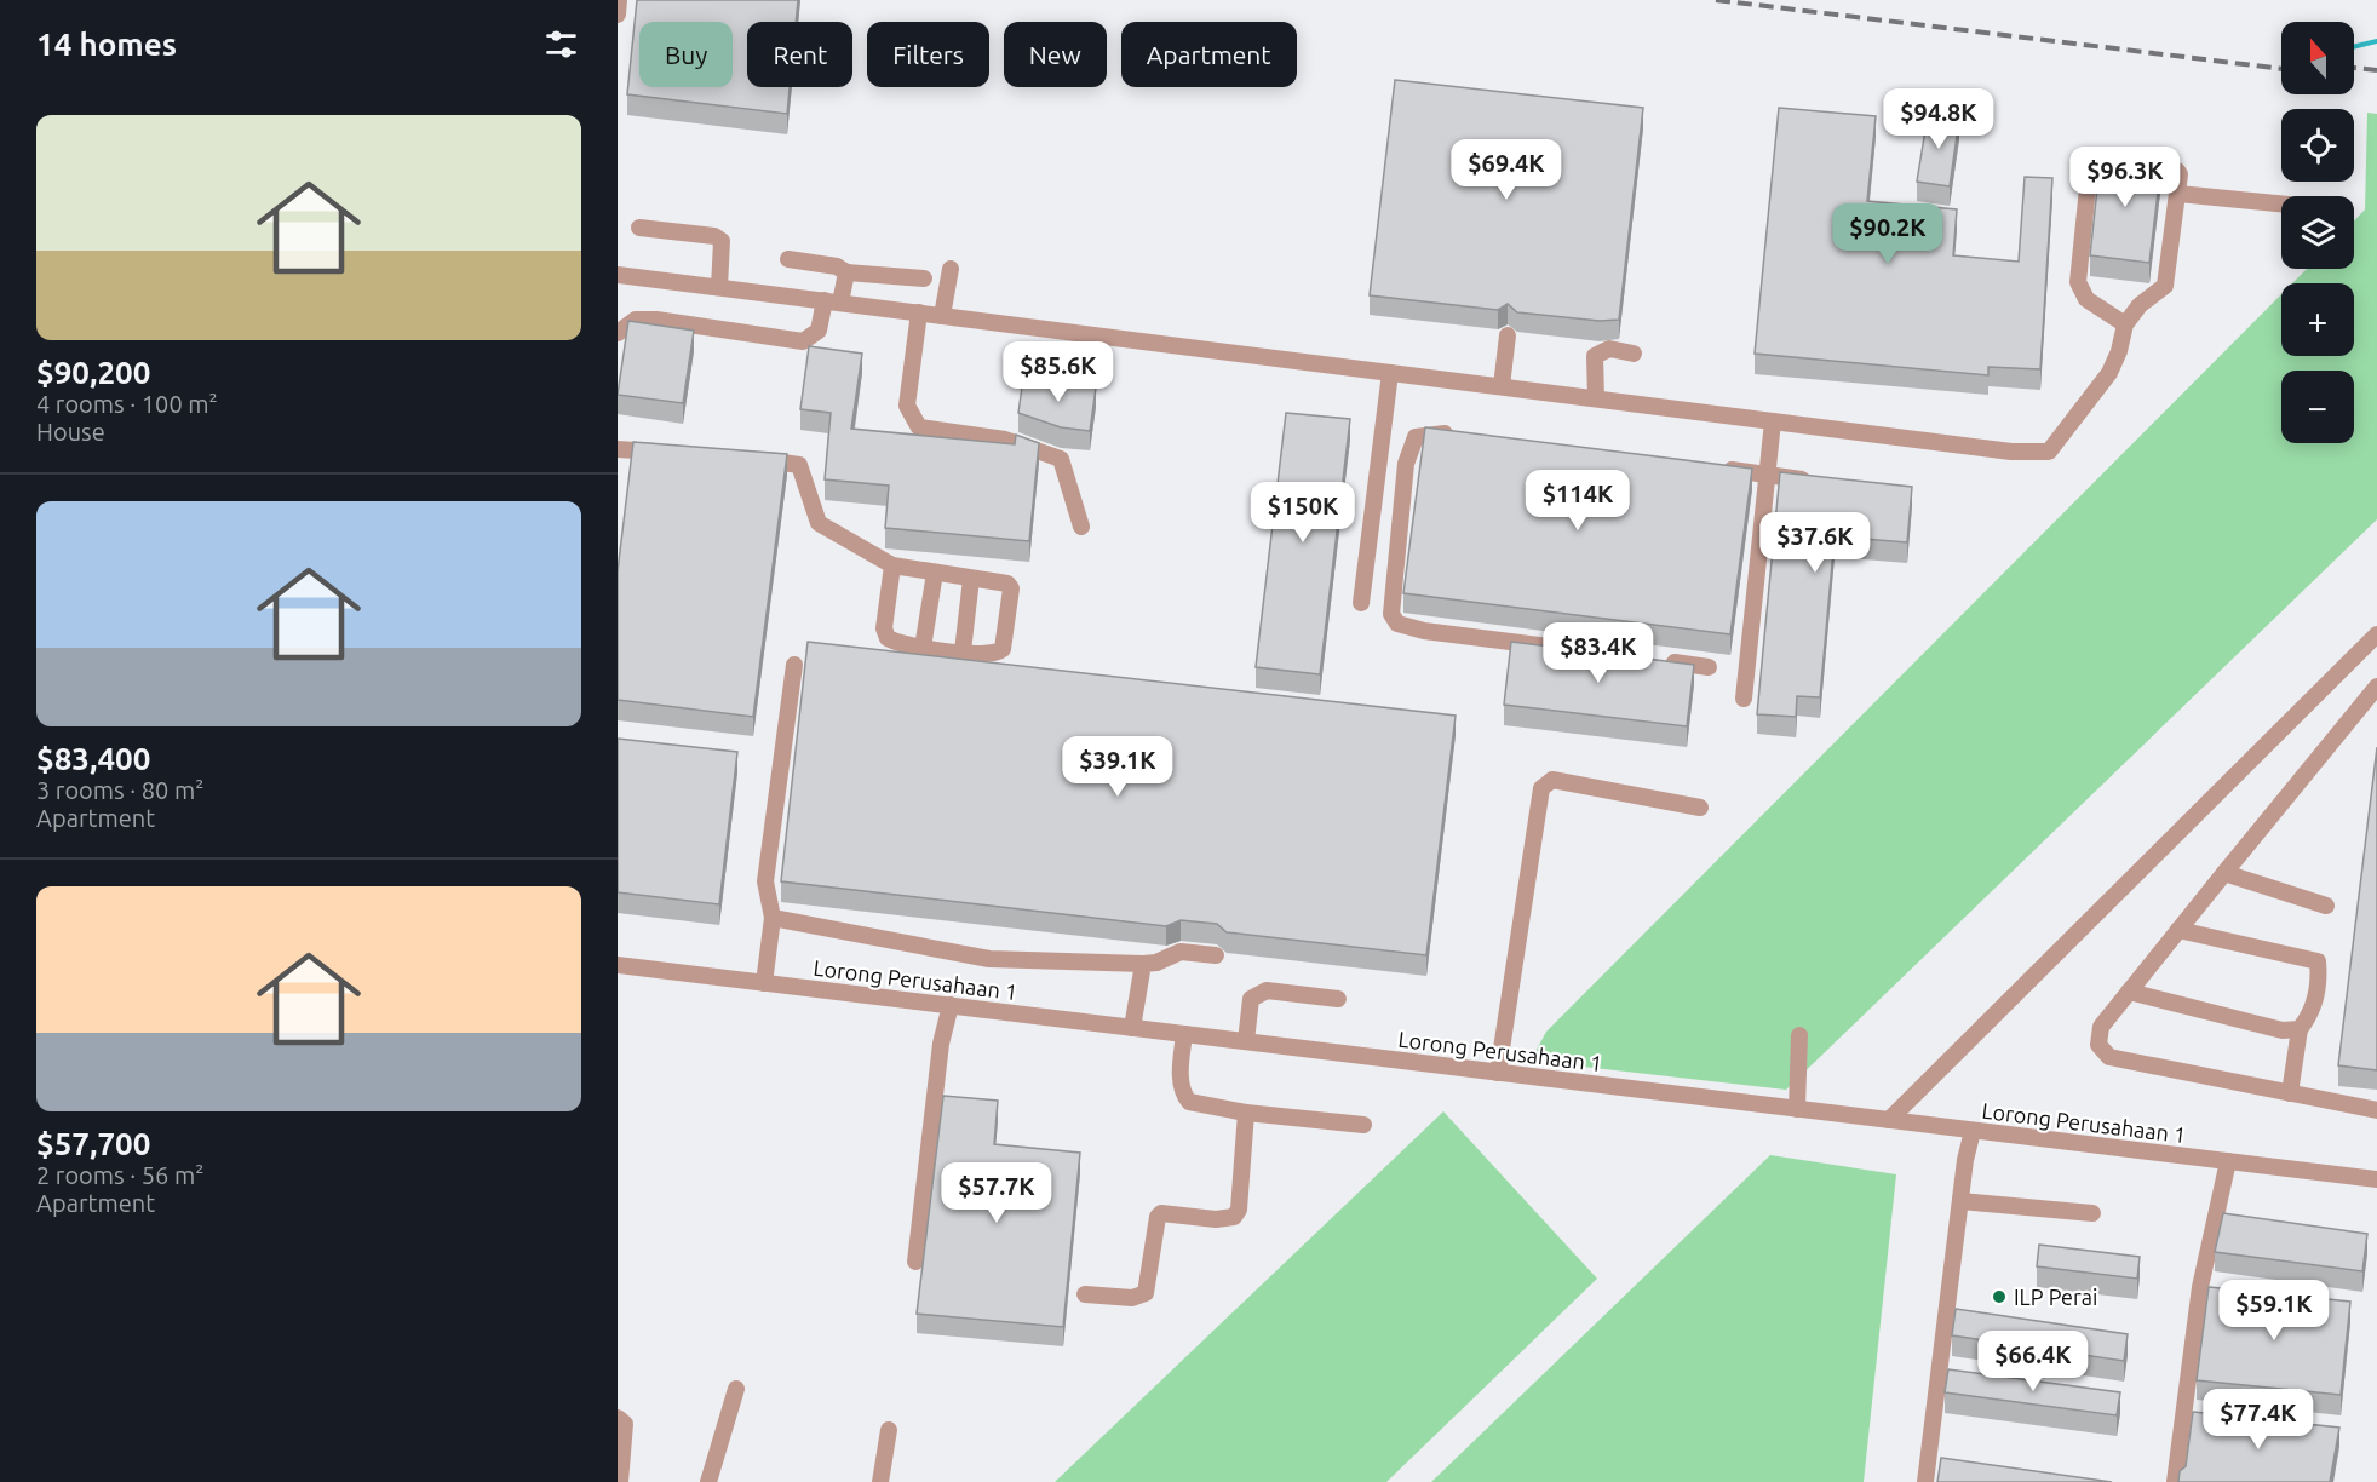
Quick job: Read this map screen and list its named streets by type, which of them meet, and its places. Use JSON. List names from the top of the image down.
{
  "streets": {
    "street": ["Lorong Perusahaan 1"]
  },
  "places": ["ILP Perai"],
  "north": "top",
  "page": {
    "heading": "14 homes",
    "map_buttons": ["+", "−"],
    "chip": [
      "Buy",
      "Rent",
      "Filters",
      "New",
      "Apartment"
    ],
    "list": [
      {
        "name": "$90,200",
        "note": "4 rooms · 100 m² · House"
      },
      {
        "name": "$83,400",
        "note": "3 rooms · 80 m² · Apartment"
      },
      {
        "name": "$57,700",
        "note": "2 rooms · 56 m² · Apartment"
      }
    ],
    "price": [
      "$94.8K",
      "$69.4K",
      "$96.3K",
      "$90.2K",
      "$85.6K",
      "$114K",
      "$150K",
      "$37.6K",
      "$83.4K",
      "$39.1K",
      "$57.7K",
      "$59.1K",
      "$66.4K",
      "$77.4K"
    ]
  }
}
